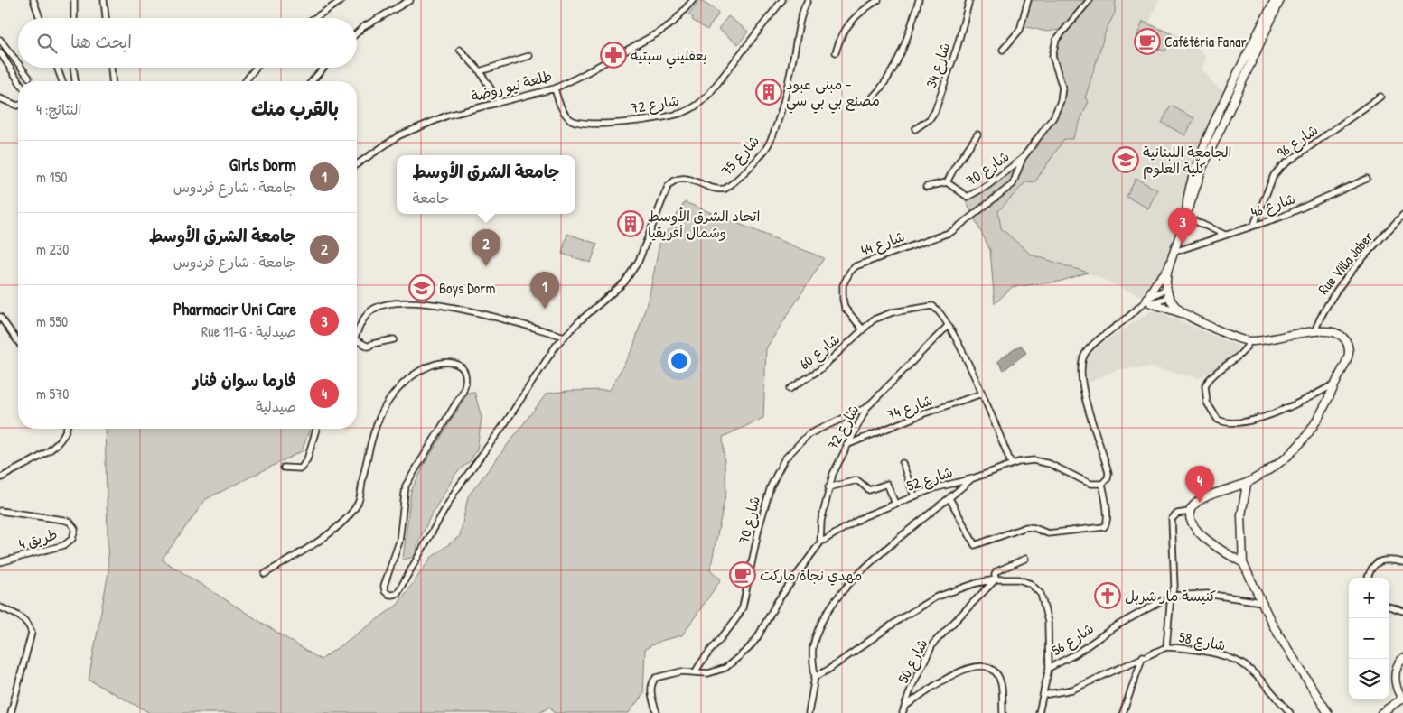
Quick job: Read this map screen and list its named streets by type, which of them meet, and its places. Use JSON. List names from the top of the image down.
{
  "streets": {
    "street": [
      "شارع 34",
      "طلعة نيو روضة",
      "شارع 72",
      "شارع 96",
      "شارع 75",
      "شارع 70",
      "شارع 46",
      "شارع 44",
      "Rue Villa Jaber",
      "شارع 60",
      "شارع 74",
      "شارع 52",
      "طريق 4",
      "شارع 56",
      "شارع 58",
      "شارع 50"
    ]
  },
  "crossings": [
    ["طلعة نيو روضة", "شارع 72"],
    ["شارع 72", "شارع 70"],
    ["شارع 72", "شارع 74"],
    ["شارع 72", "شارع 52"],
    ["شارع 96", "شارع 46"],
    ["شارع 70", "شارع 44"],
    ["شارع 70", "شارع 52"],
    ["شارع 44", "شارع 60"]
  ],
  "places": {
    "cafe": ["Cafétéria Fanar", "مهدي نجاة ماركت"],
    "pharmacy": ["بعقليني سبتيه"],
    "building": ["مبنى عبود - مصنع بي بي سي", "اتحاد الشرق الأوسط وشمال أفريقيا"],
    "school or university": ["الجامعة اللبنانية كلّية العلوم", "Boys Dorm"],
    "church": ["كنيسة مار شربل"]
  },
  "page": {
    "search": "ابحث هنا",
    "heading": ["بالقرب منك", "النتائج: 4"],
    "list": [
      {
        "mark": "1",
        "name": "Girls Dorm",
        "note": "جامعة · شارع فردوس",
        "value": "150 m"
      },
      {
        "mark": "2",
        "name": "جامعة الشرق الأوسط",
        "note": "جامعة · شارع فردوس",
        "value": "230 m"
      },
      {
        "mark": "3",
        "name": "Pharmacir Uni Care",
        "note": "صيدلية · Rue 11-G",
        "value": "550 m"
      },
      {
        "mark": "4",
        "name": "فارما سوان فنار",
        "note": "صيدلية",
        "value": "570 m"
      }
    ],
    "popup": ["جامعة الشرق الأوسط", "جامعة"],
    "pins": [
      "3",
      "2",
      "1",
      "4"
    ],
    "map_buttons": ["+", "−"]
  }
}
